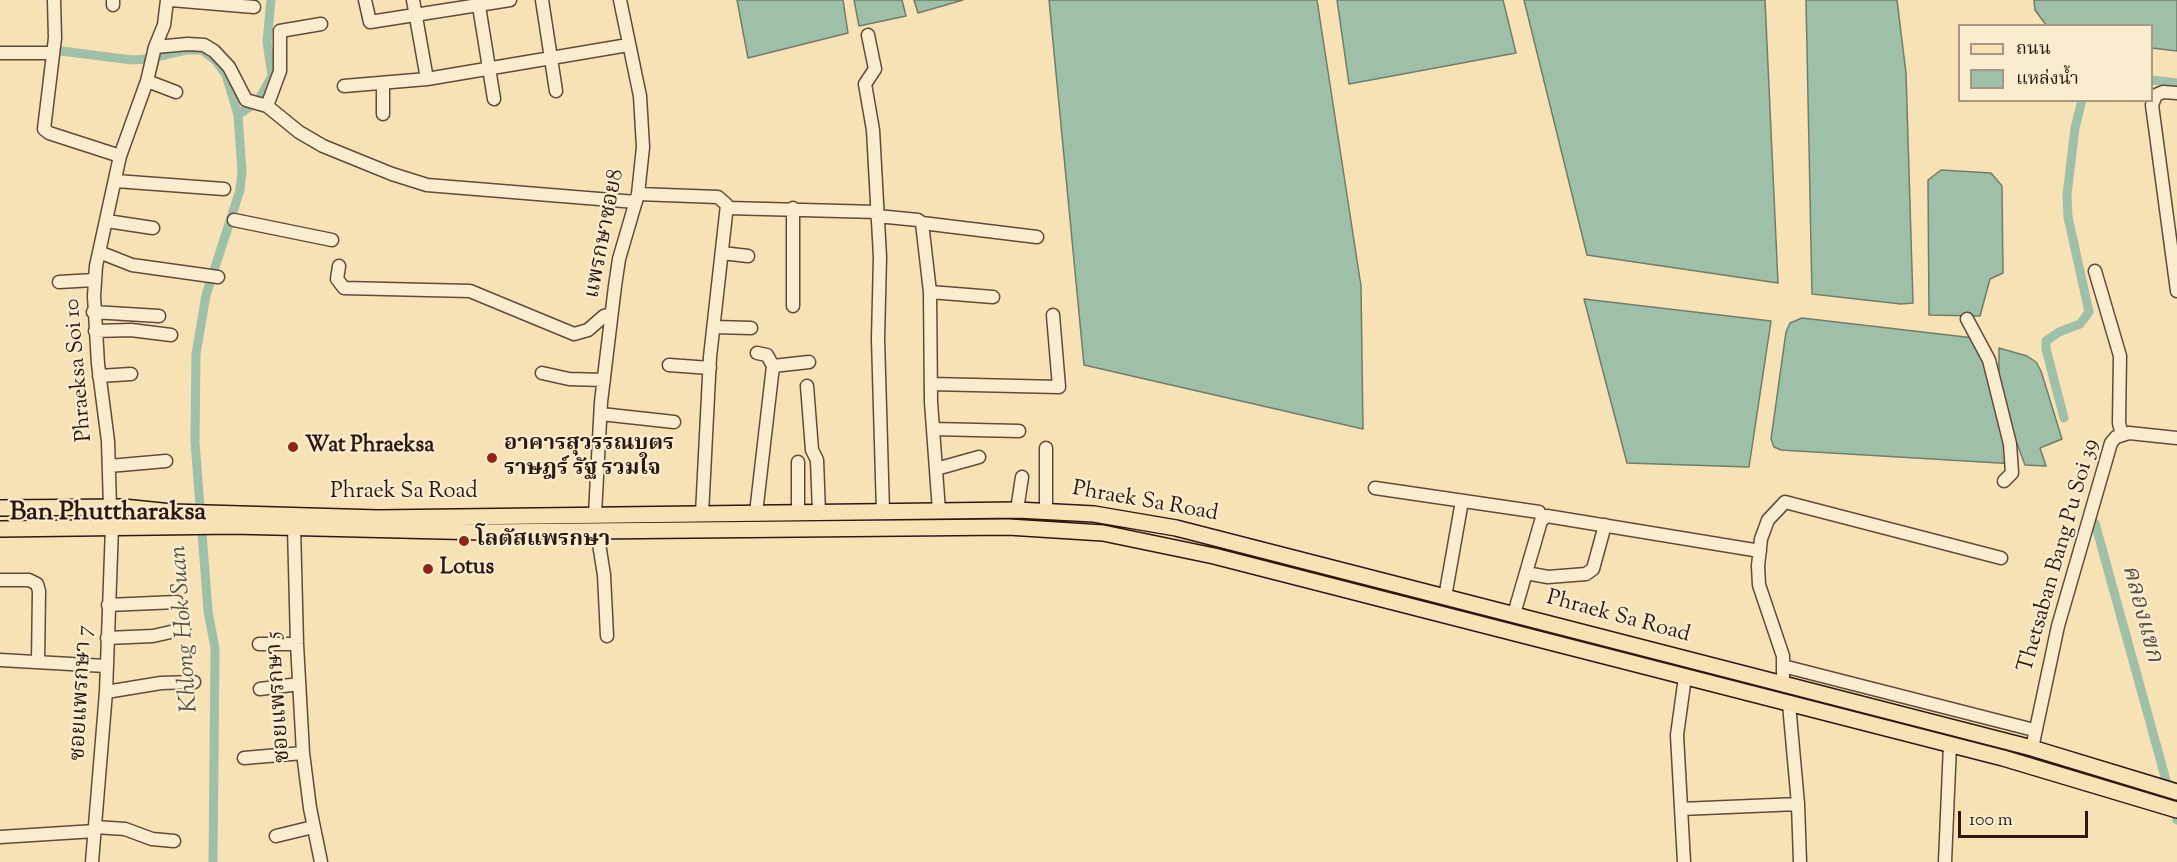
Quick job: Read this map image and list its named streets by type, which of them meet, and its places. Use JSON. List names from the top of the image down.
{
  "streets": {
    "main road": ["Phraek Sa Road"],
    "street": [
      "แพรกษาซอย8",
      "Phraeksa Soi 10",
      "Thetsaban Bang Pu Soi 39",
      "ซอยแพรกษา 7",
      "ซอยแพรกษา 5"
    ]
  },
  "crossings": [
    ["แพรกษาซอย8", "Phraek Sa Road"],
    ["Phraeksa Soi 10", "Phraek Sa Road"],
    ["Phraek Sa Road", "Thetsaban Bang Pu Soi 39"],
    ["Phraek Sa Road", "ซอยแพรกษา 7"],
    ["Phraek Sa Road", "ซอยแพรกษา 5"]
  ],
  "districts": ["Ban Phuttharaksa"],
  "water": ["คลองแขก", "Khlong Hok Suan"],
  "places": [
    "Wat Phraeksa",
    "อาคารสุวรรณบุตร ราษฎร์ รัฐ รวมใจ",
    "โลตัสแพรกษา",
    "Lotus"
  ],
  "legend": ["ถนน", "แหล่งน้ำ"],
  "scale_bar": "100 m"
}
